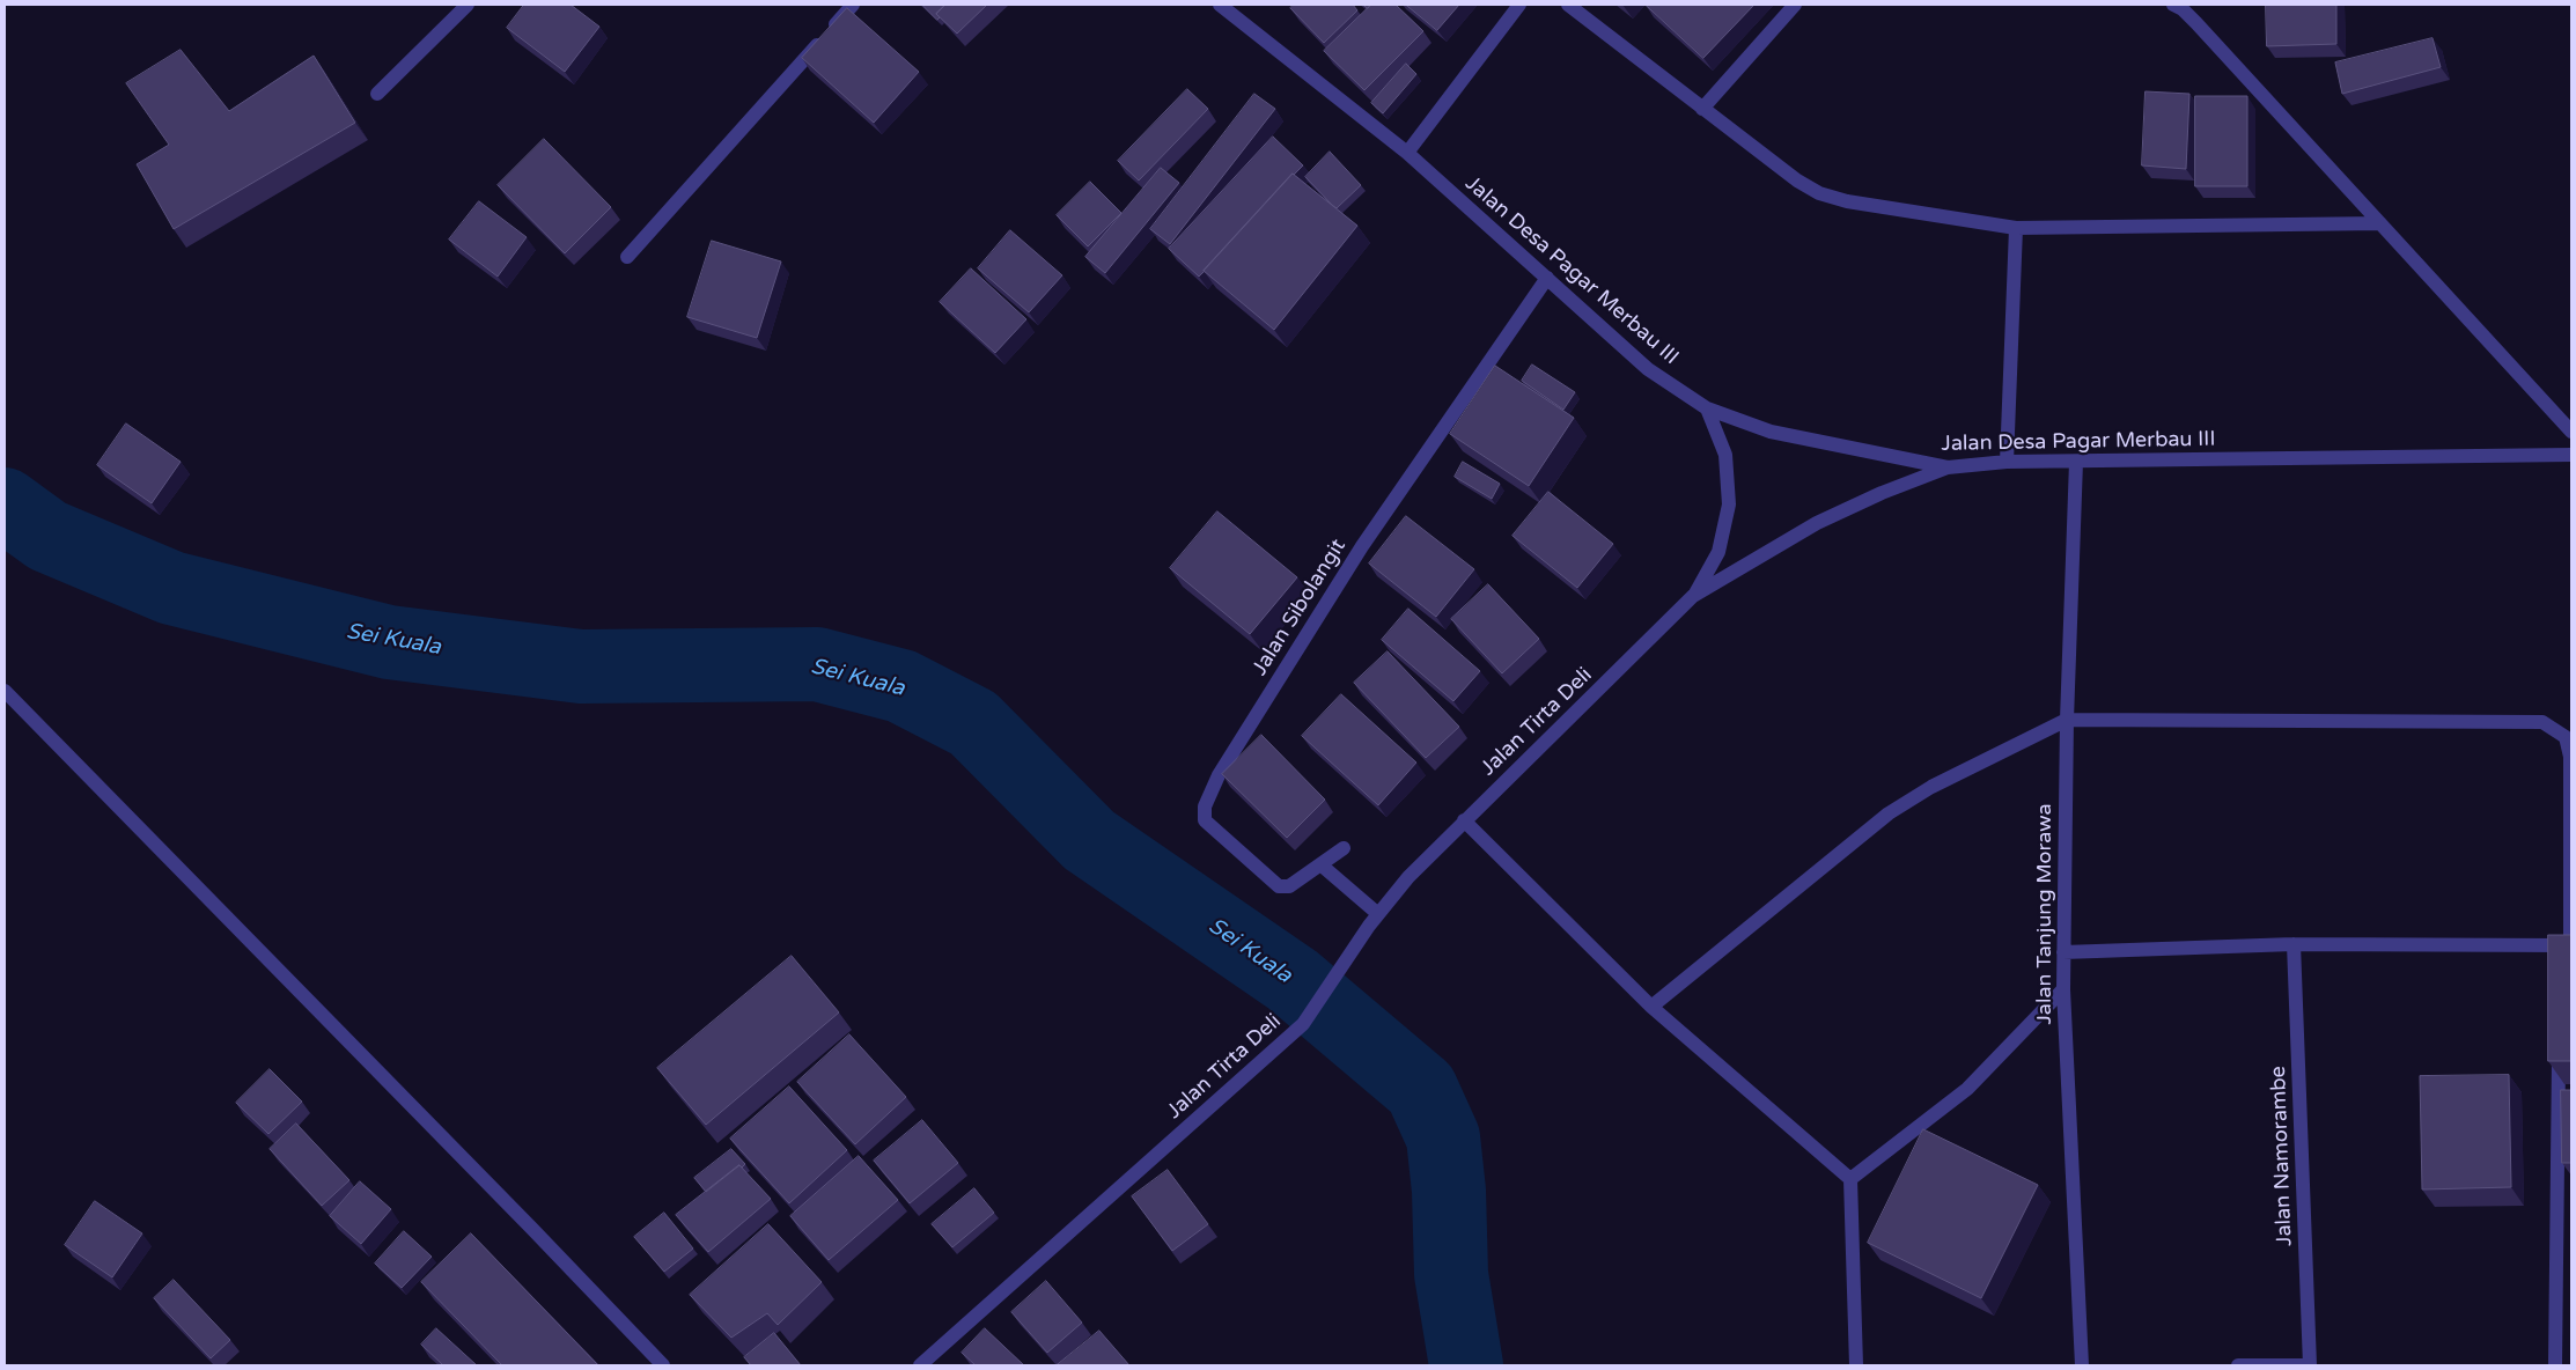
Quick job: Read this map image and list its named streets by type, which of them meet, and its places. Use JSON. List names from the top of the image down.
{
  "streets": {
    "street": [
      "Jalan Desa Pagar Merbau III",
      "Jalan Sibolangit",
      "Jalan Tirta Deli",
      "Jalan Tanjung Morawa",
      "Jalan Namorambe"
    ]
  },
  "crossings": [
    ["Jalan Desa Pagar Merbau III", "Jalan Sibolangit"],
    ["Jalan Desa Pagar Merbau III", "Jalan Tirta Deli"],
    ["Jalan Desa Pagar Merbau III", "Jalan Tanjung Morawa"]
  ],
  "water": ["Sei Kuala"]
}
